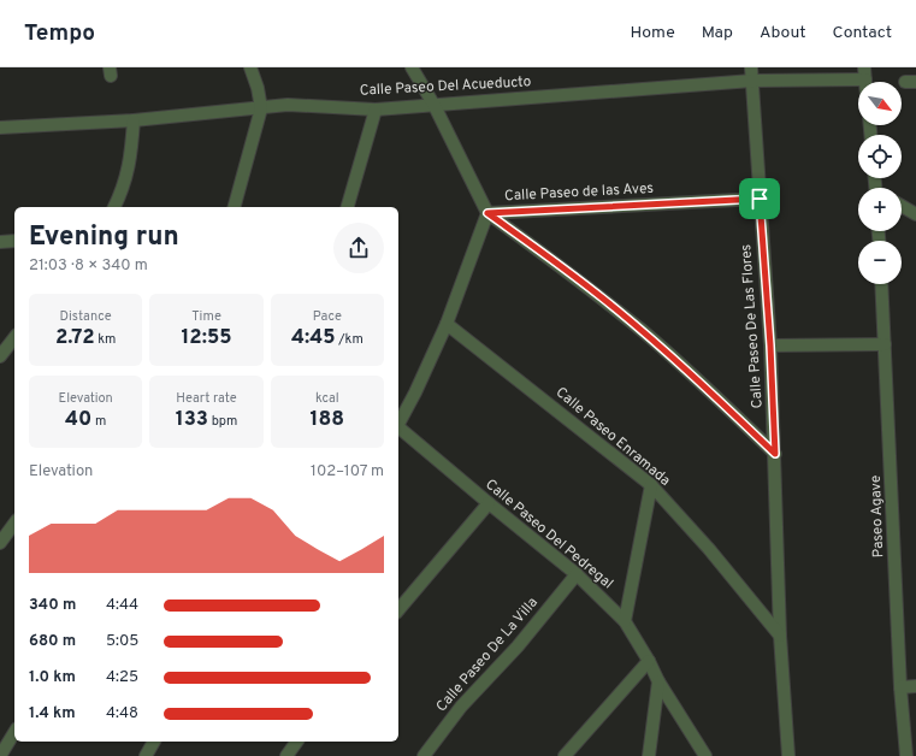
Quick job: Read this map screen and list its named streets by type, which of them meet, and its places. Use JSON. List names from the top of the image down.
{
  "streets": {
    "street": [
      "Calle Paseo Del Acueducto",
      "Calle Paseo de las Aves",
      "Calle Paseo De Las Flores",
      "Calle Paseo Enramada",
      "Paseo Agave",
      "Calle Paseo Del Pedregal",
      "Calle Paseo De La Villa"
    ]
  },
  "crossings": [
    ["Calle Paseo Del Acueducto", "Calle Paseo De Las Flores"],
    ["Calle Paseo de las Aves", "Calle Paseo De Las Flores"],
    ["Calle Paseo De Las Flores", "Calle Paseo Enramada"],
    ["Calle Paseo Del Pedregal", "Calle Paseo De La Villa"]
  ],
  "north": "bottom right",
  "page": {
    "header": "Tempo",
    "nav": [
      "Home",
      "Map",
      "About",
      "Contact"
    ],
    "map_buttons": ["+", "−"],
    "heading": ["Evening run", "21:03 · 8 × 340 m"],
    "stats": [
      ["Distance", "2.72 km"],
      ["Time", "12:55"],
      ["Pace", "4:45 /km"],
      ["Elevation", "40 m"],
      ["Heart rate", "133 bpm"],
      ["kcal", "188"]
    ],
    "chart": ["Elevation", "102–107 m"],
    "list": [
      {
        "name": "340 m",
        "note": "4:44"
      },
      {
        "name": "680 m",
        "note": "5:05"
      },
      {
        "name": "1.0 km",
        "note": "4:25"
      },
      {
        "name": "1.4 km",
        "note": "4:48"
      }
    ]
  }
}
